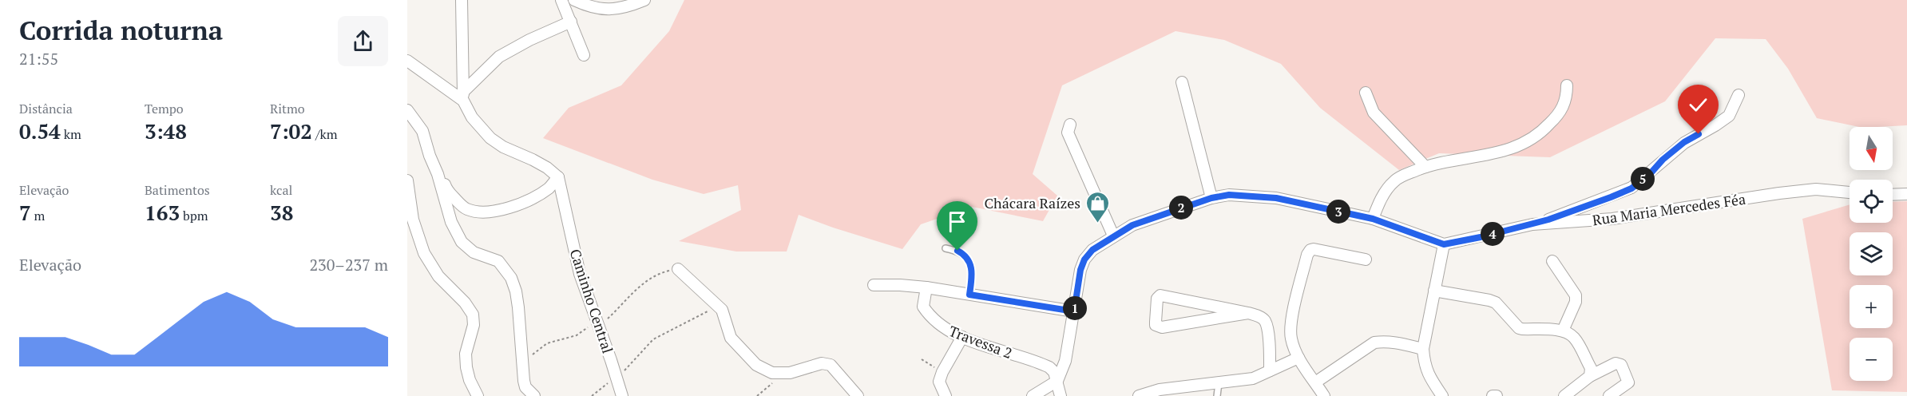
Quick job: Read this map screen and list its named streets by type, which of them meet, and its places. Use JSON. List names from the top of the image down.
{
  "streets": {
    "street": ["Rua Maria Mercedes Féa", "Caminho Central", "Travessa 2"]
  },
  "places": {
    "shop": ["Chácara Raízes"]
  },
  "north": "bottom",
  "page": {
    "heading": ["Corrida noturna", "21:55"],
    "stats": [
      ["Distância", "0.54 km"],
      ["Tempo", "3:48"],
      ["Ritmo", "7:02 /km"],
      ["Elevação", "7 m"],
      ["Batimentos", "163 bpm"],
      ["kcal", "38"]
    ],
    "map_buttons": ["+", "−"],
    "pins": [
      "5",
      "2",
      "3",
      "4",
      "1"
    ],
    "chart": ["Elevação", "230–237 m"]
  }
}
